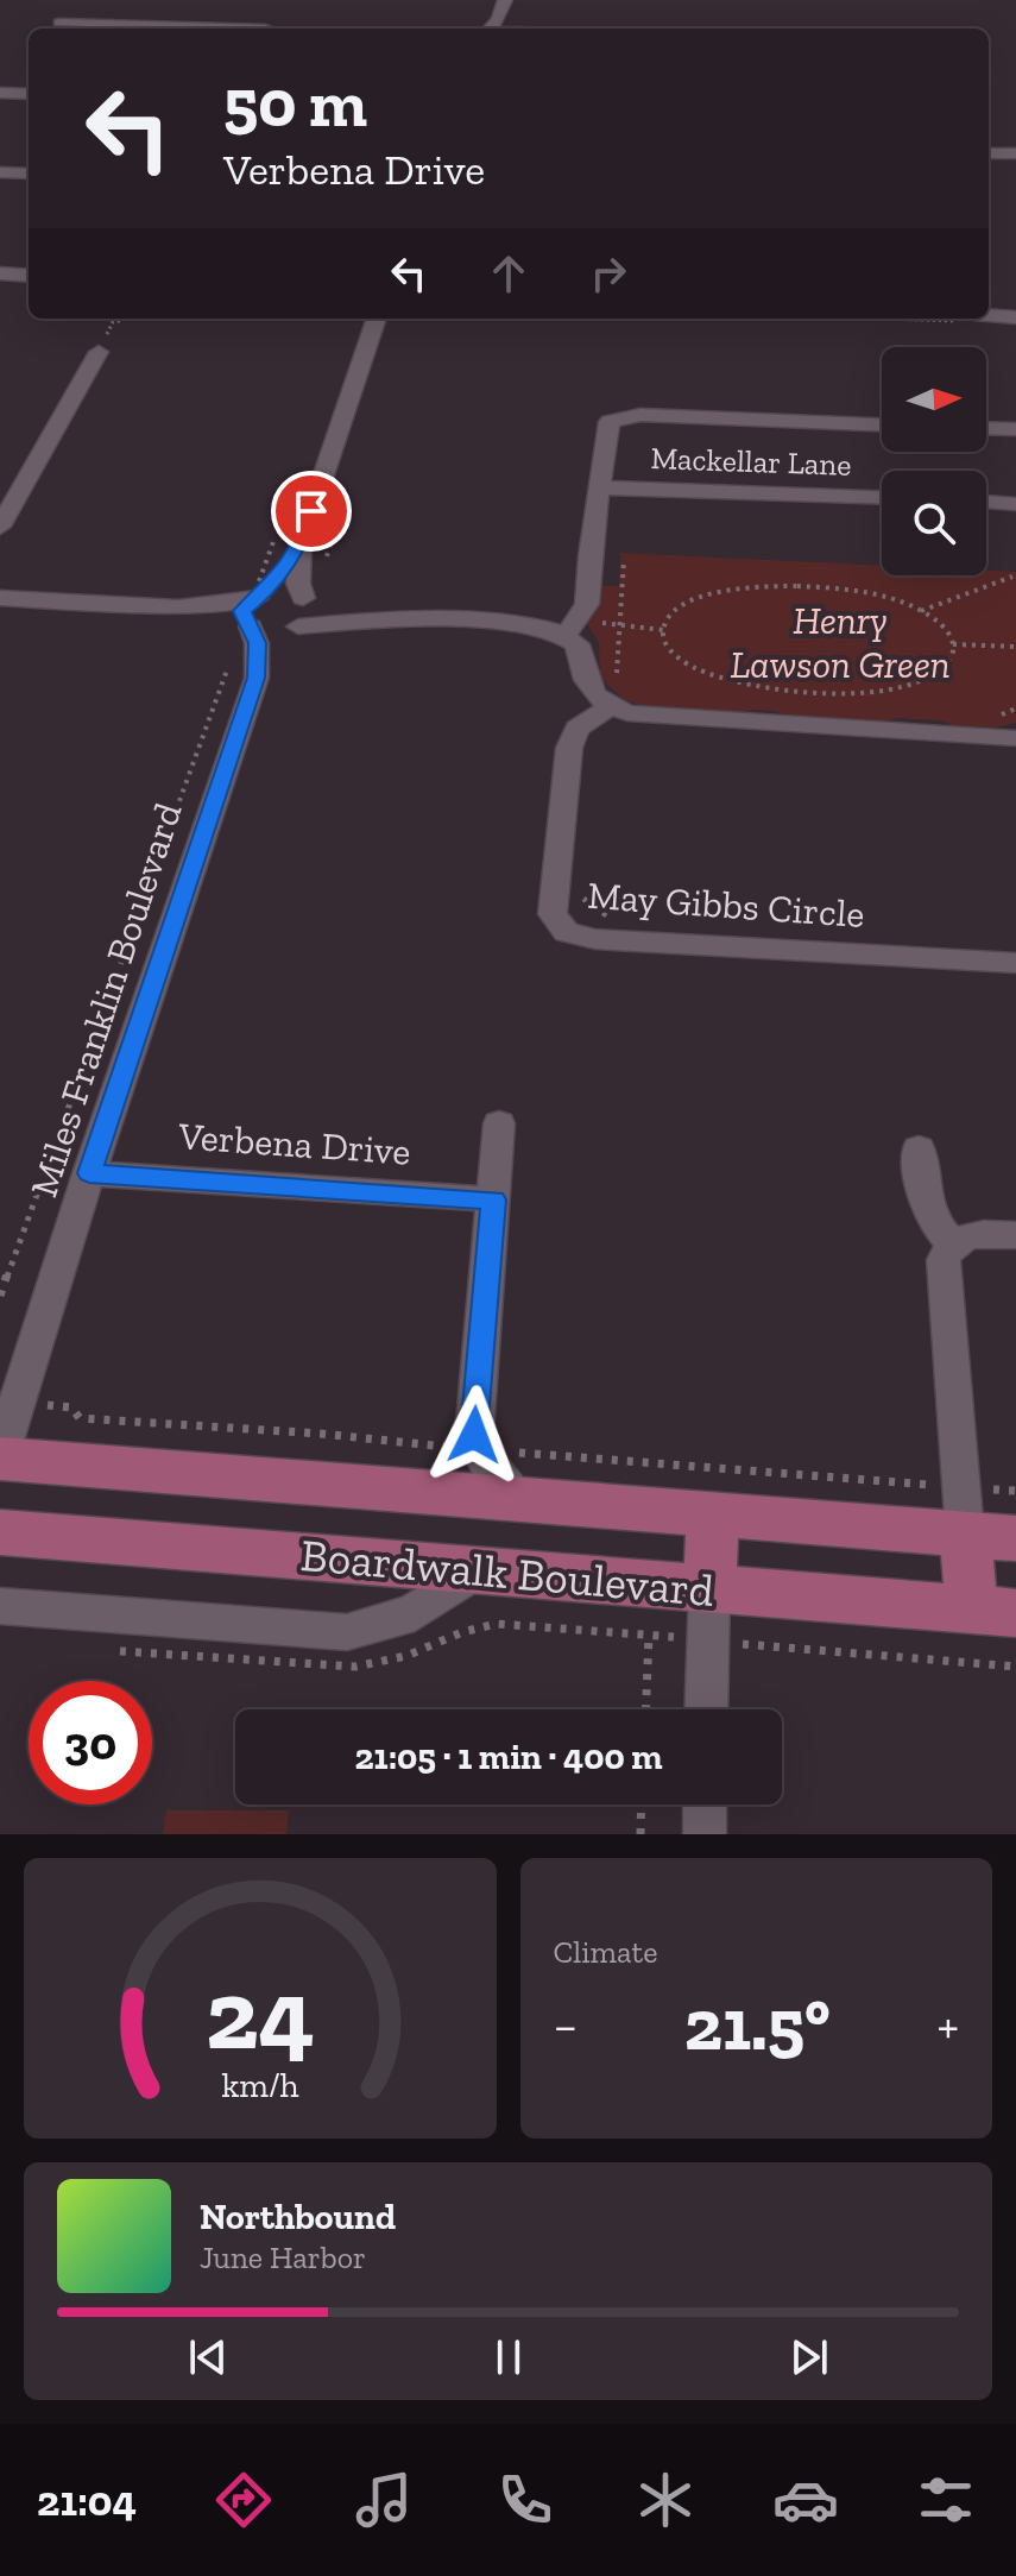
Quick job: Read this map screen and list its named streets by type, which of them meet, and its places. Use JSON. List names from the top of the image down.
{
  "streets": {
    "main road": ["Boardwalk Boulevard"],
    "street": [
      "Mackellar Lane",
      "May Gibbs Circle",
      "Miles Franklin Boulevard",
      "Verbena Drive"
    ]
  },
  "crossings": [
    ["Miles Franklin Boulevard", "Verbena Drive"],
    ["Miles Franklin Boulevard", "Boardwalk Boulevard"]
  ],
  "parks": ["Henry Lawson Green"],
  "north": "right",
  "page": {
    "turn": ["50 m", "Verbena Drive"],
    "limit": "30",
    "trip": "21:05 · 1 min · 400 m",
    "tile": "Climate",
    "heat": ["−", "21.5°", "+"],
    "song": ["Northbound", "June Harbor"],
    "tabs": "21:04",
    "gauge": ["24", "km/h"]
  }
}
